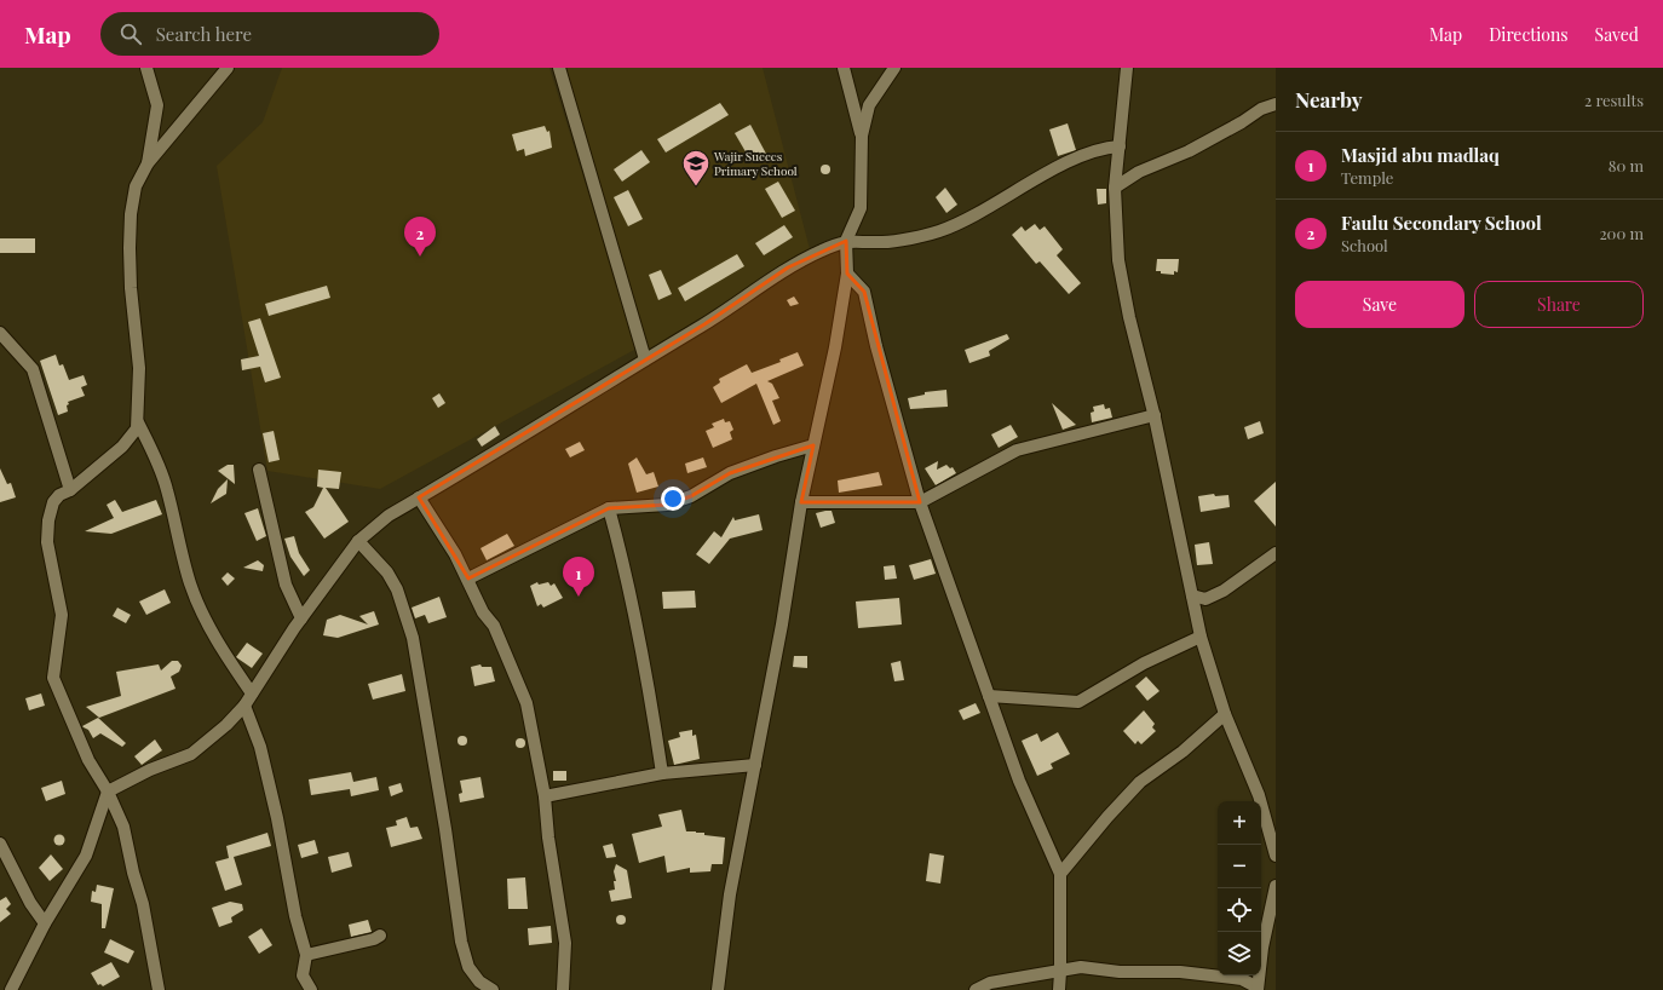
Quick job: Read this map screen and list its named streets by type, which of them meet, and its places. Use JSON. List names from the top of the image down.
{
  "places": {
    "school or university": ["Wajir Succes Primary School"]
  },
  "page": {
    "header": "Map",
    "search": "Search here",
    "nav": ["Map", "Directions", "Saved"],
    "heading": ["Nearby", "2 results"],
    "list": [
      {
        "mark": "1",
        "name": "Masjid abu madlaq",
        "note": "Temple",
        "value": "80 m"
      },
      {
        "mark": "2",
        "name": "Faulu Secondary School",
        "note": "School",
        "value": "200 m"
      }
    ],
    "pins": ["2", "1"],
    "buttons": ["Save", "Share"],
    "map_buttons": ["+", "−"]
  }
}
